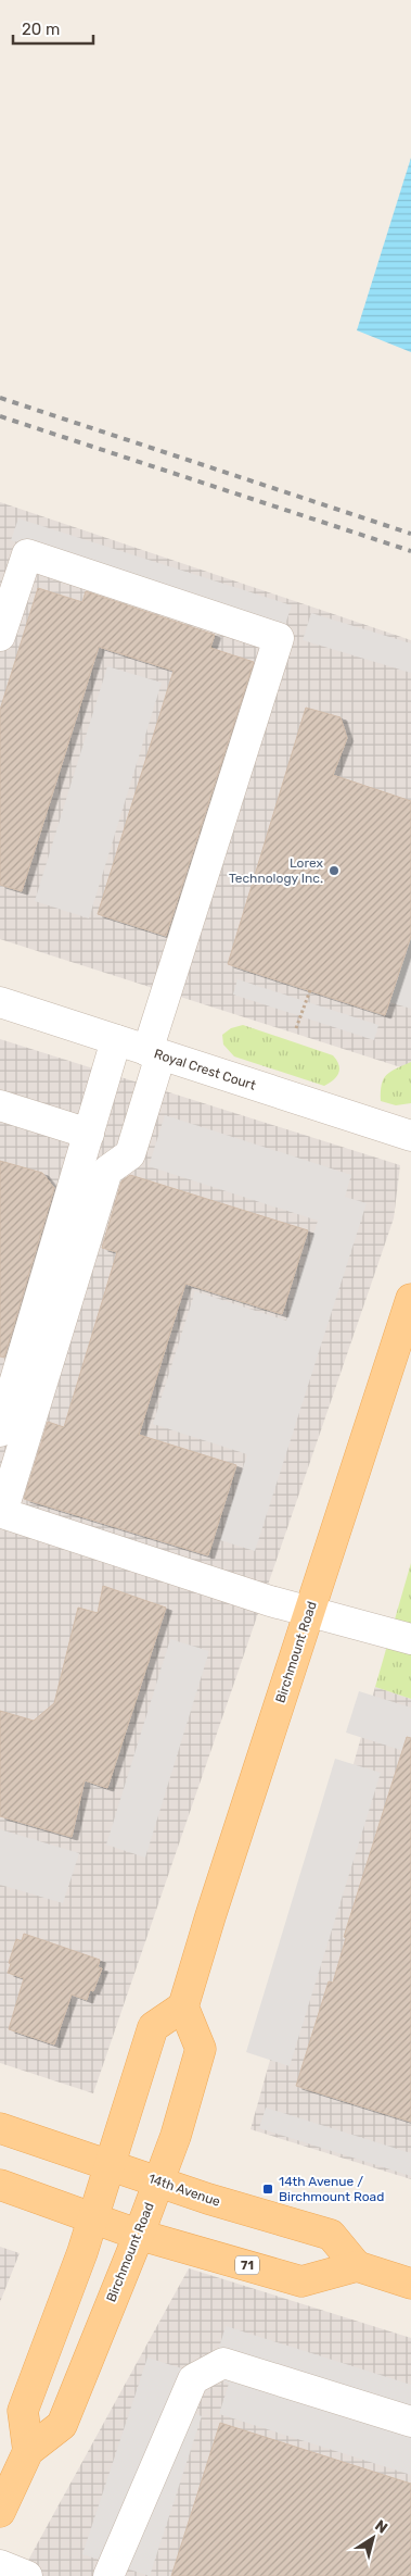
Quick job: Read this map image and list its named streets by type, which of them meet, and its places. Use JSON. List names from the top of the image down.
{
  "streets": {
    "main road": ["Birchmount Road", "14th Avenue", "71"],
    "street": ["Royal Crest Court"]
  },
  "crossings": [
    ["Birchmount Road", "14th Avenue"],
    ["Birchmount Road", "71"],
    ["14th Avenue", "71"]
  ],
  "places": {
    "other": ["Lorex Technology Inc."],
    "transit": ["14th Avenue / Birchmount Road"]
  },
  "scale_bar": "20 m",
  "north": "top right"
}
